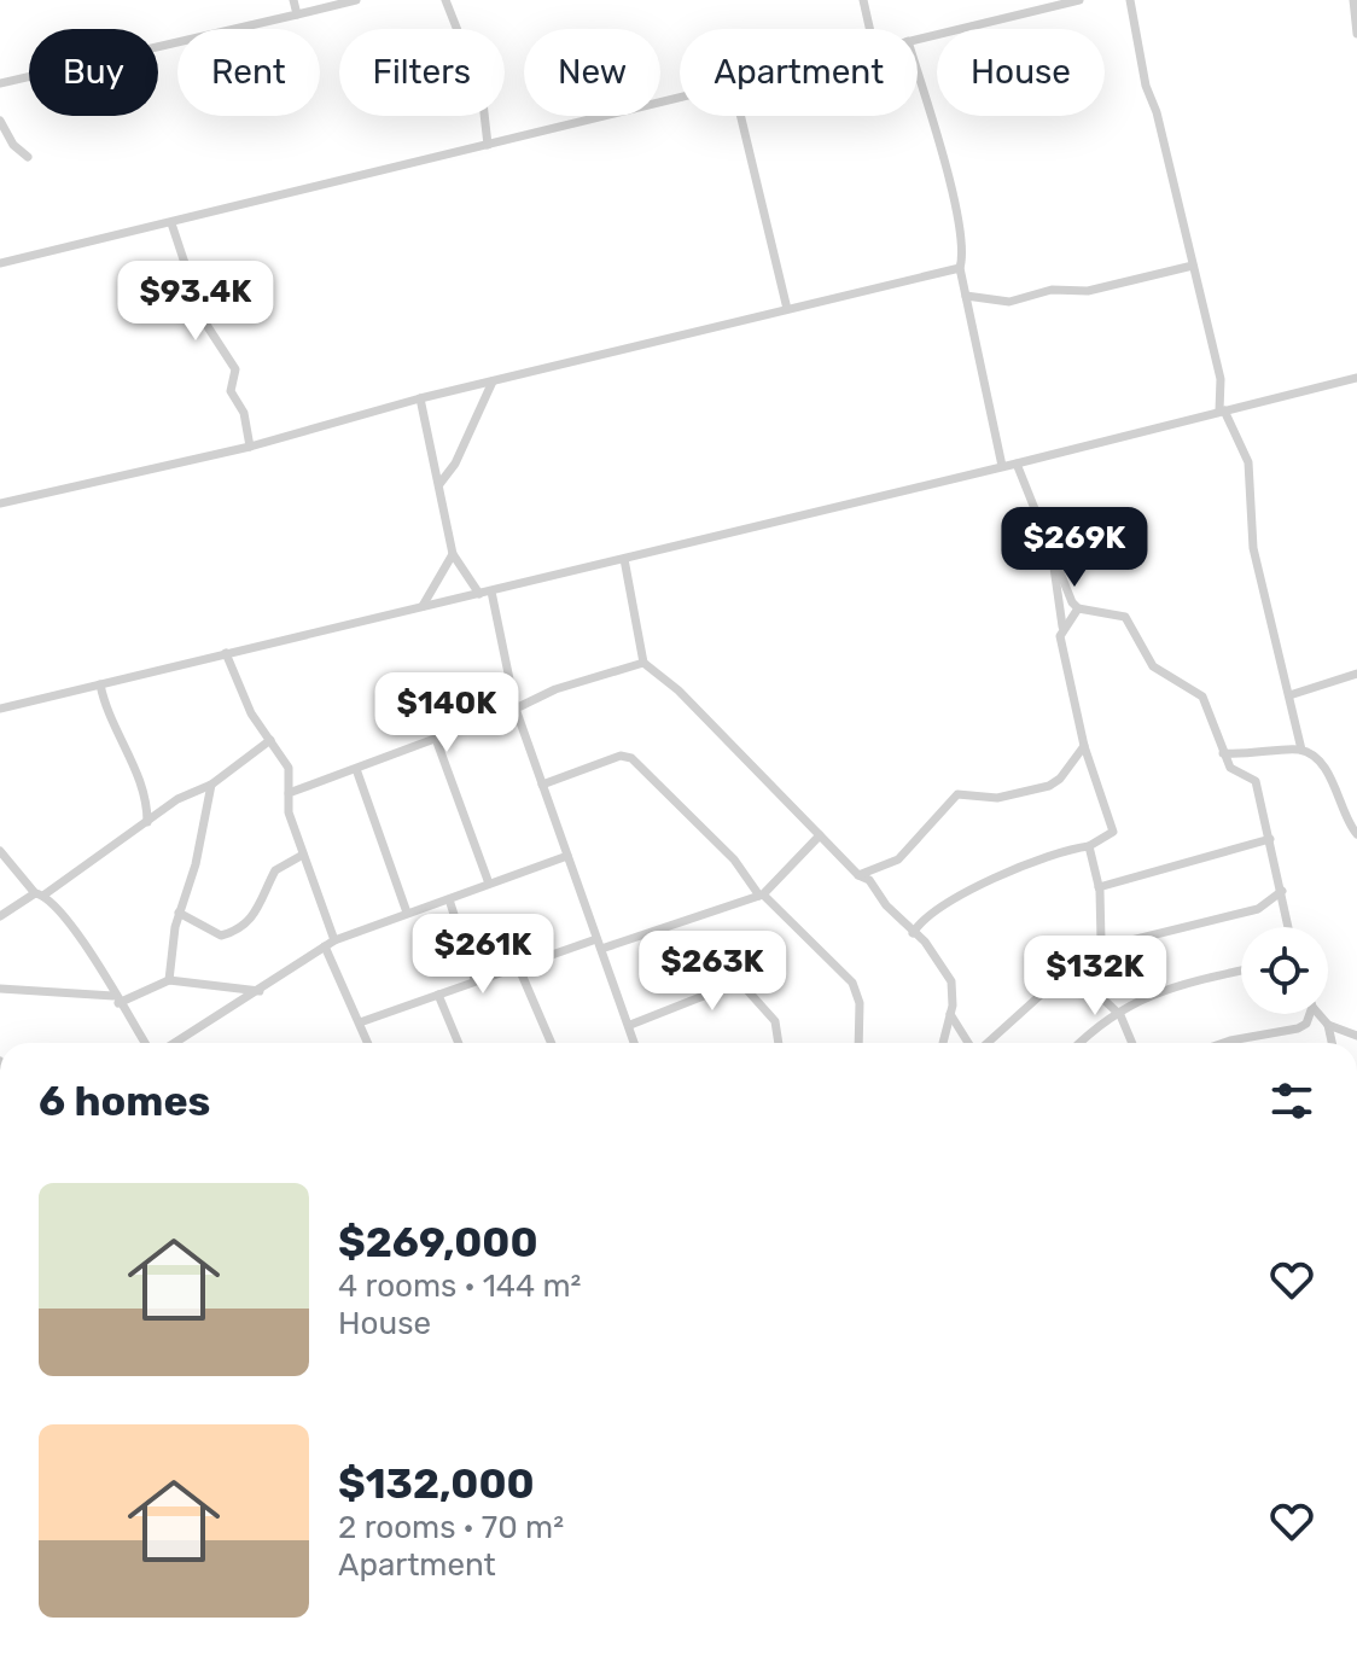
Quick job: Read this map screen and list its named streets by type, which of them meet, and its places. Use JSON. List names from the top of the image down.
{
  "page": {
    "chip": [
      "Buy",
      "Rent",
      "Filters",
      "New",
      "Apartment",
      "House"
    ],
    "price": [
      "$93.4K",
      "$269K",
      "$140K",
      "$261K",
      "$263K",
      "$132K"
    ],
    "heading": "6 homes",
    "list": [
      {
        "name": "$269,000",
        "note": "4 rooms · 144 m² · House"
      },
      {
        "name": "$132,000",
        "note": "2 rooms · 70 m² · Apartment"
      }
    ]
  }
}
